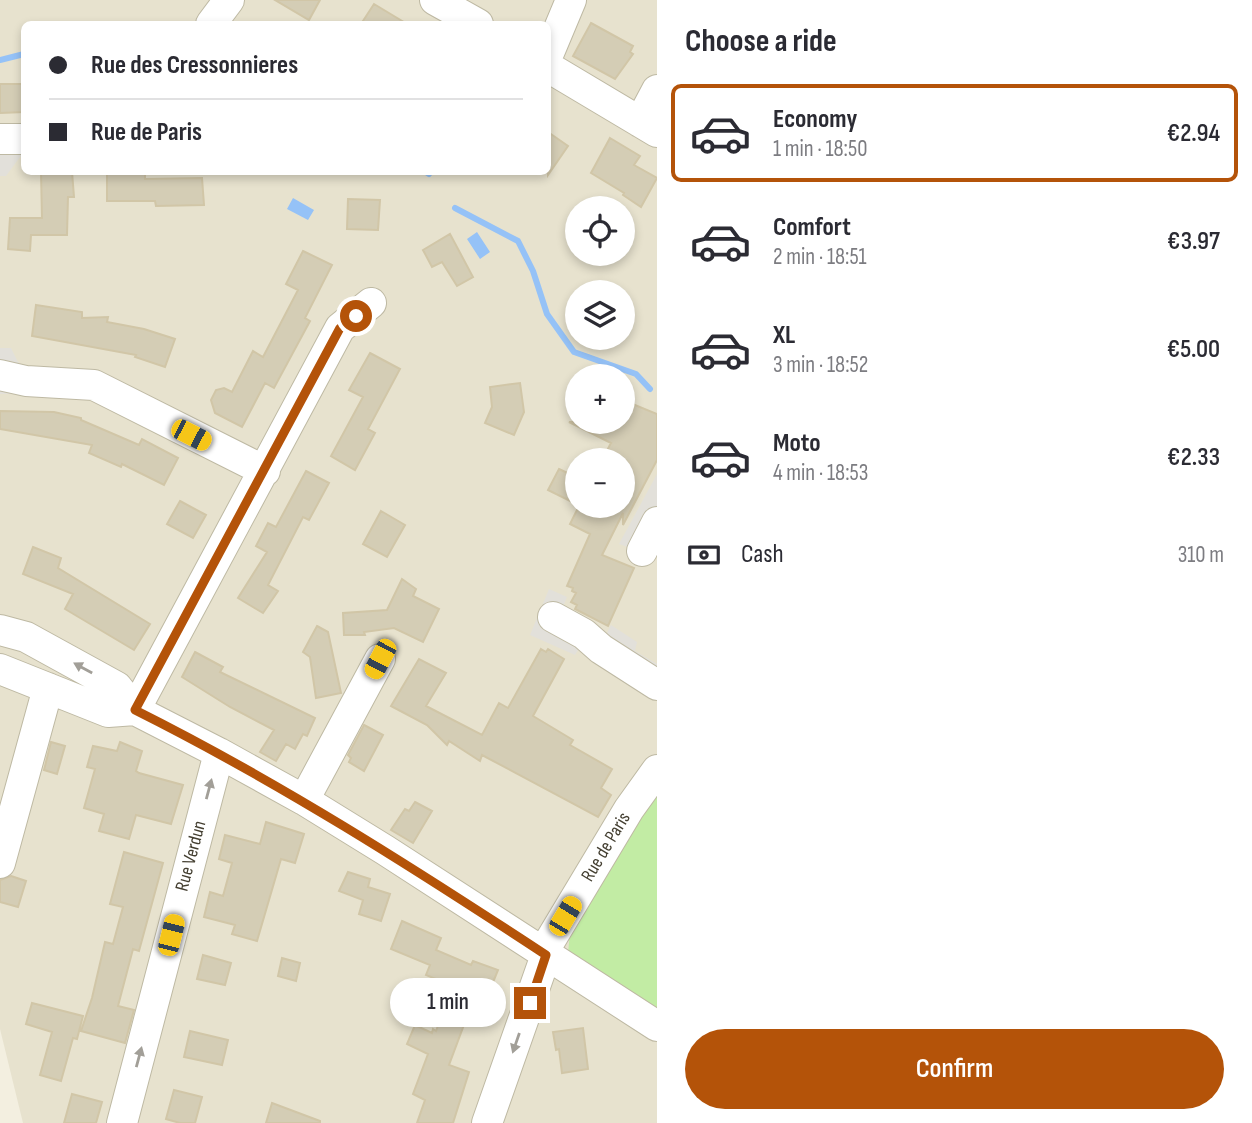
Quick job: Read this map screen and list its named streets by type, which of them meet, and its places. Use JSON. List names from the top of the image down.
{
  "streets": {
    "street": ["Rue de Paris", "Rue Verdun"]
  },
  "one_way": ["Rue de Paris"],
  "page": {
    "heading": "Choose a ride",
    "banner": ["Rue des Cressonnieres", "Rue de Paris"],
    "list": [
      {
        "name": "Economy",
        "note": "1 min · 18:50",
        "value": "€2.94"
      },
      {
        "name": "Comfort",
        "note": "2 min · 18:51",
        "value": "€3.97"
      },
      {
        "name": "XL",
        "note": "3 min · 18:52",
        "value": "€5.00"
      },
      {
        "name": "Moto",
        "note": "4 min · 18:53",
        "value": "€2.33"
      }
    ],
    "map_buttons": ["+", "−"],
    "pay": ["Cash", "310 m"],
    "bubble": "1 min",
    "buttons": "Confirm"
  }
}
